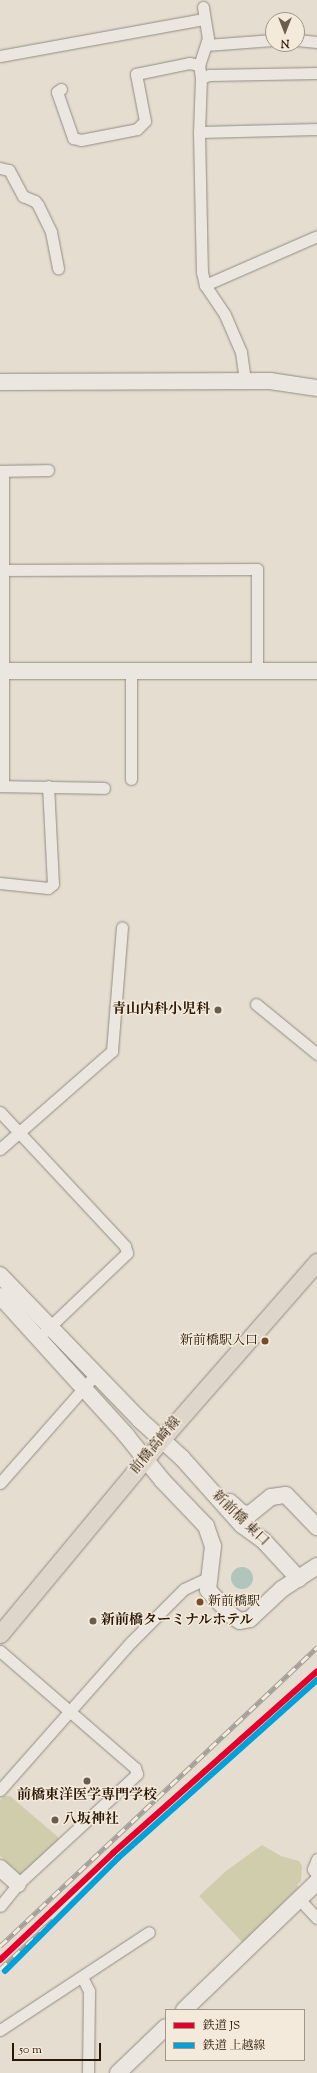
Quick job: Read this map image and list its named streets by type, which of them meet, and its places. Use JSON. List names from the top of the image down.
{
  "streets": {
    "main road": ["前橋高崎線"],
    "street": ["新前橋 東口"]
  },
  "crossings": [
    ["前橋高崎線", "新前橋 東口"]
  ],
  "places": [
    "青山内科小児科",
    "新前橋駅入口",
    "新前橋駅",
    "新前橋ターミナルホテル",
    "前橋東洋医学専門学校",
    "八坂神社"
  ],
  "lines": ["rail line JS", "rail line 上越線"],
  "legend": ["鉄道 JS", "鉄道 上越線"],
  "scale_bar": "50 m",
  "north": "bottom"
}
